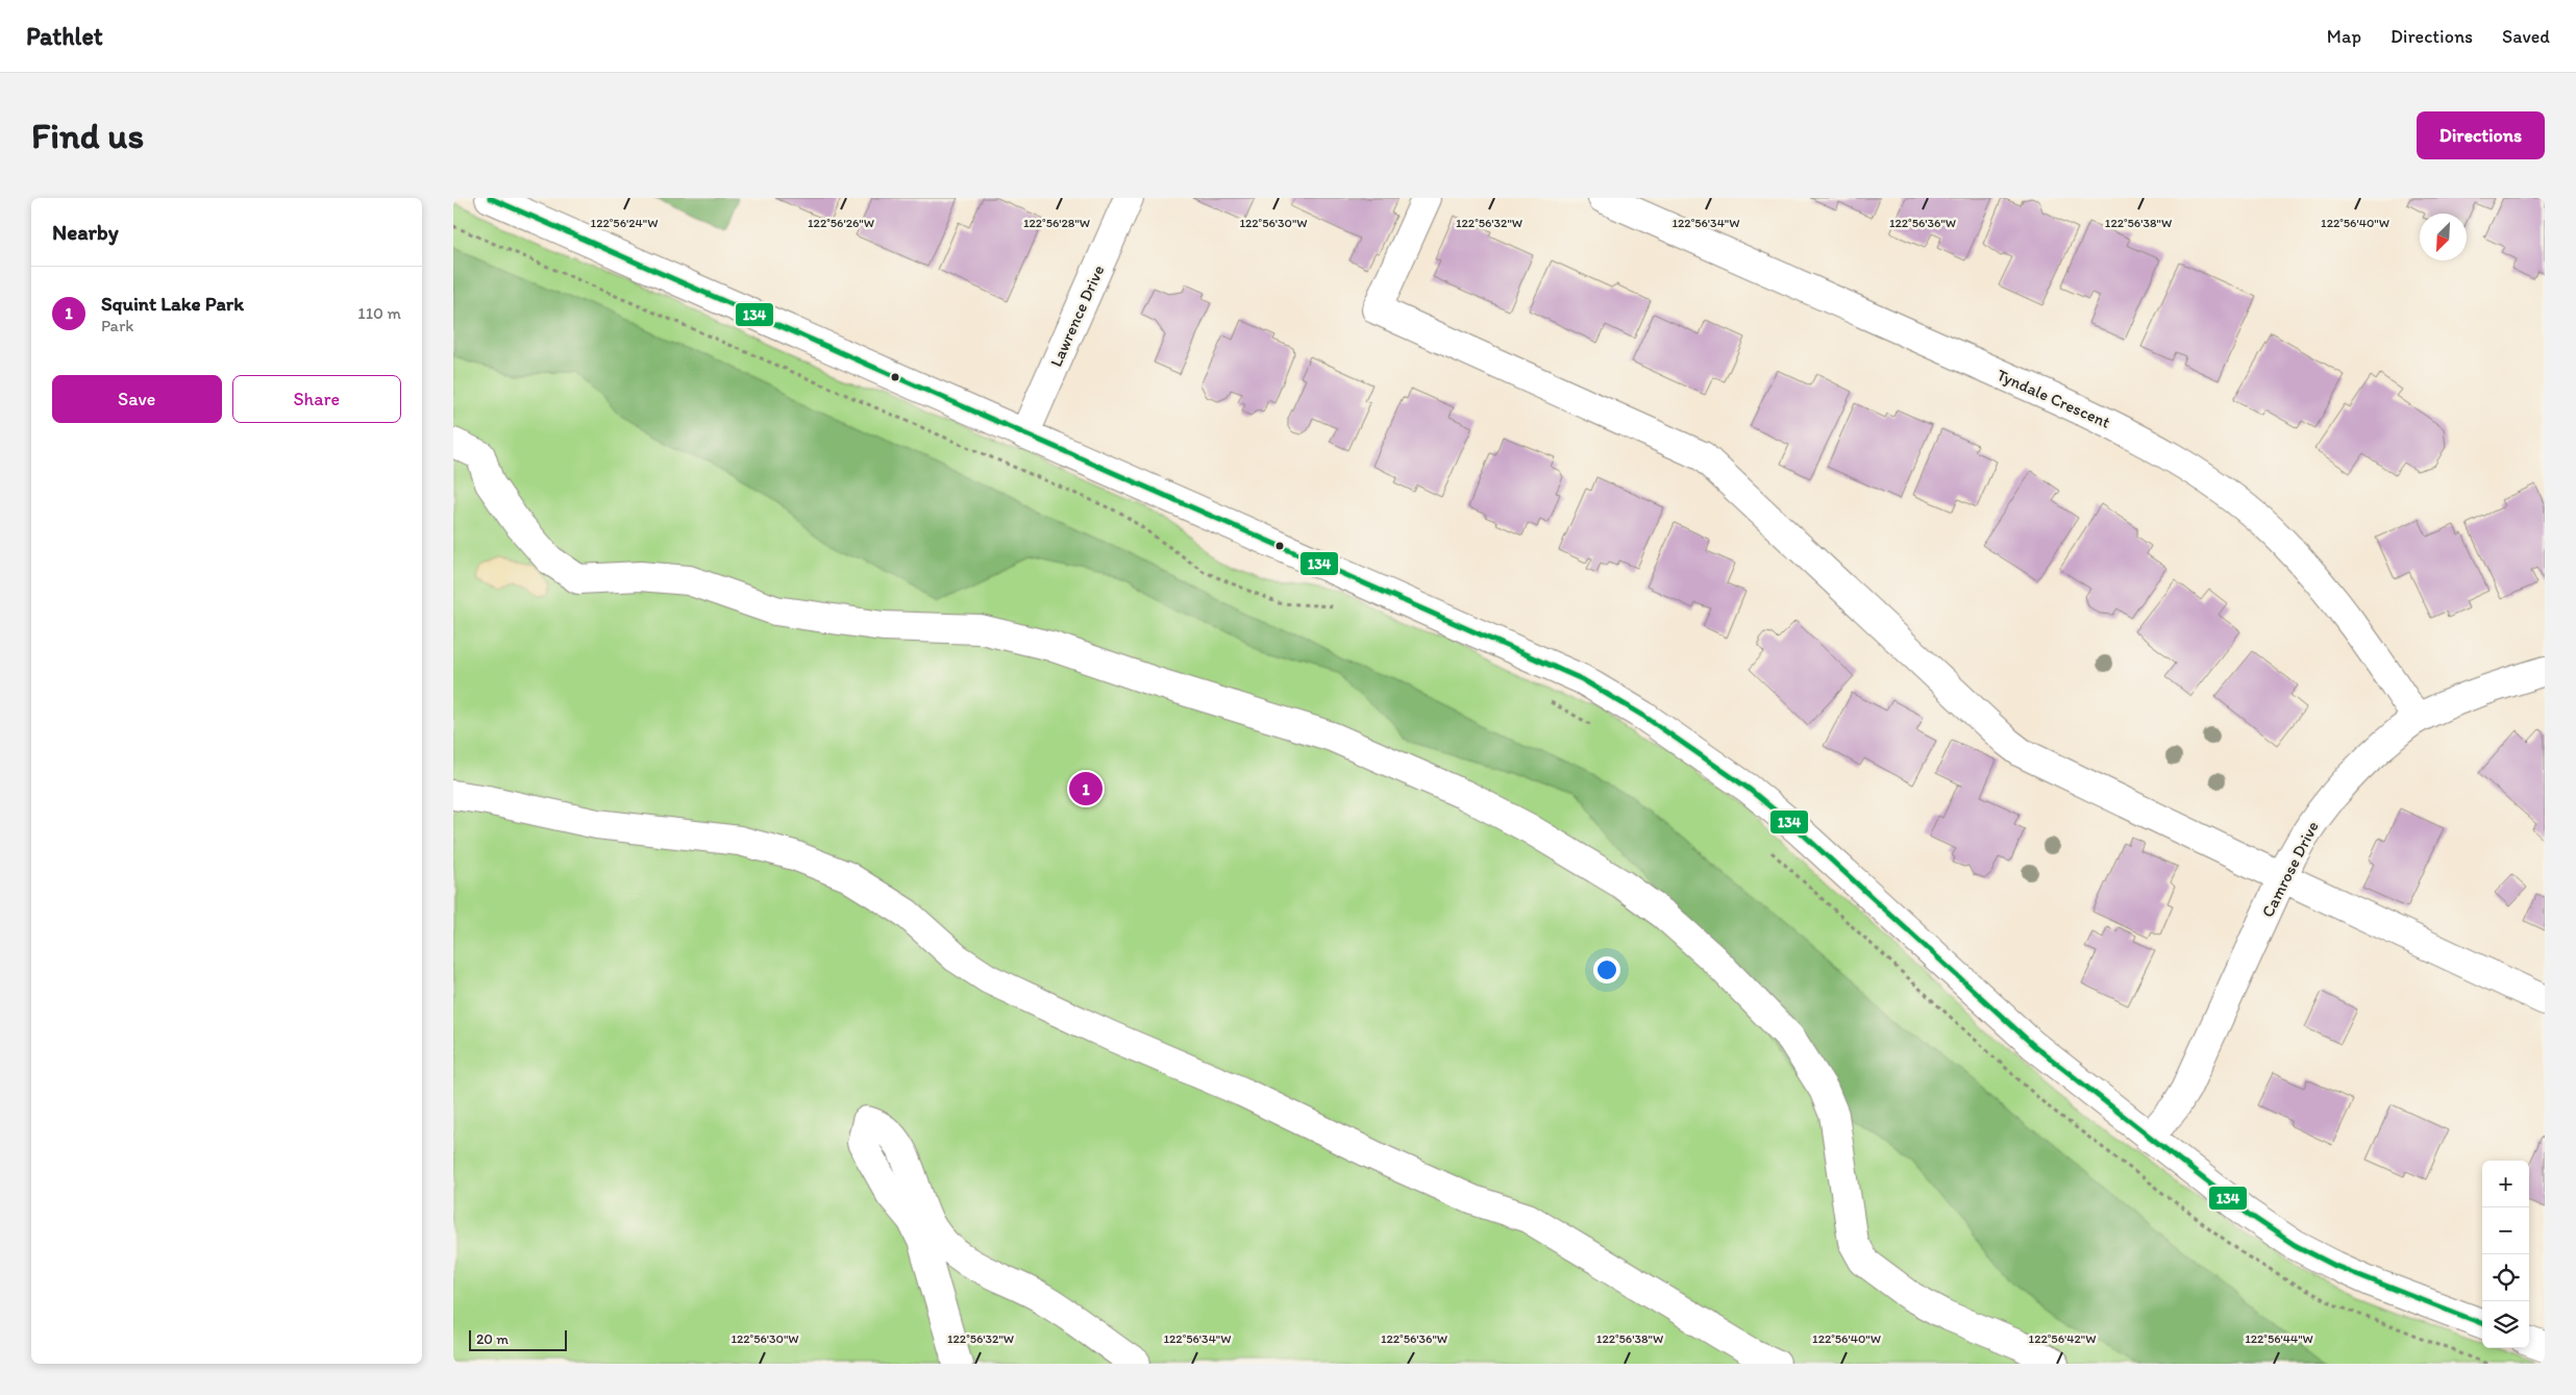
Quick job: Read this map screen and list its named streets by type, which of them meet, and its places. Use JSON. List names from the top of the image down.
{
  "streets": {
    "street": ["Lawrence Drive", "Tyndale Crescent", "Camrose Drive"]
  },
  "crossings": [
    ["Tyndale Crescent", "Camrose Drive"]
  ],
  "lines": ["transit line 134"],
  "scale_bar": "20 m",
  "north": "bottom left",
  "page": {
    "header": "Pathlet",
    "nav": ["Map", "Directions", "Saved"],
    "buttons": [
      "Directions",
      ["Save", "Share"]
    ],
    "title": "Find us",
    "heading": "Nearby",
    "list": [
      {
        "mark": "1",
        "name": "Squint Lake Park",
        "note": "Park",
        "value": "110 m"
      }
    ],
    "pins": "1",
    "map_buttons": ["+", "−"],
    "scale": "20 m"
  },
  "coordinates": [
    "122°56'24\"W",
    "122°56'26\"W",
    "122°56'28\"W",
    "122°56'30\"W",
    "122°56'32\"W",
    "122°56'34\"W",
    "122°56'38\"W",
    "122°56'36\"W",
    "122°56'40\"W",
    "122°56'42\"W",
    "122°56'44\"W"
  ]
}
